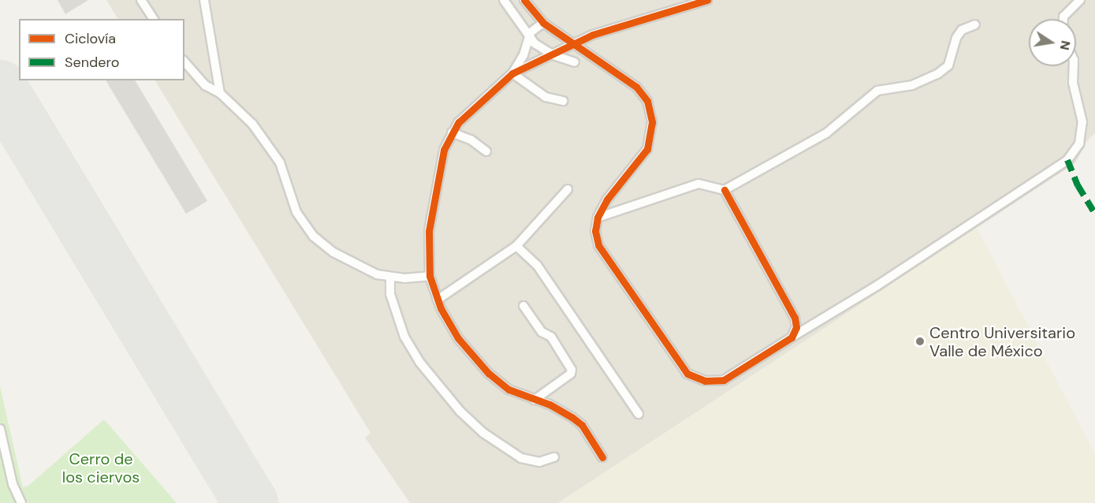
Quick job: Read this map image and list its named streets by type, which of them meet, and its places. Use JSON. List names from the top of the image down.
{
  "parks": ["Cerro de los ciervos"],
  "places": ["Centro Universitario Valle de México"],
  "legend": ["Ciclovía", "Sendero"],
  "north": "right"
}
